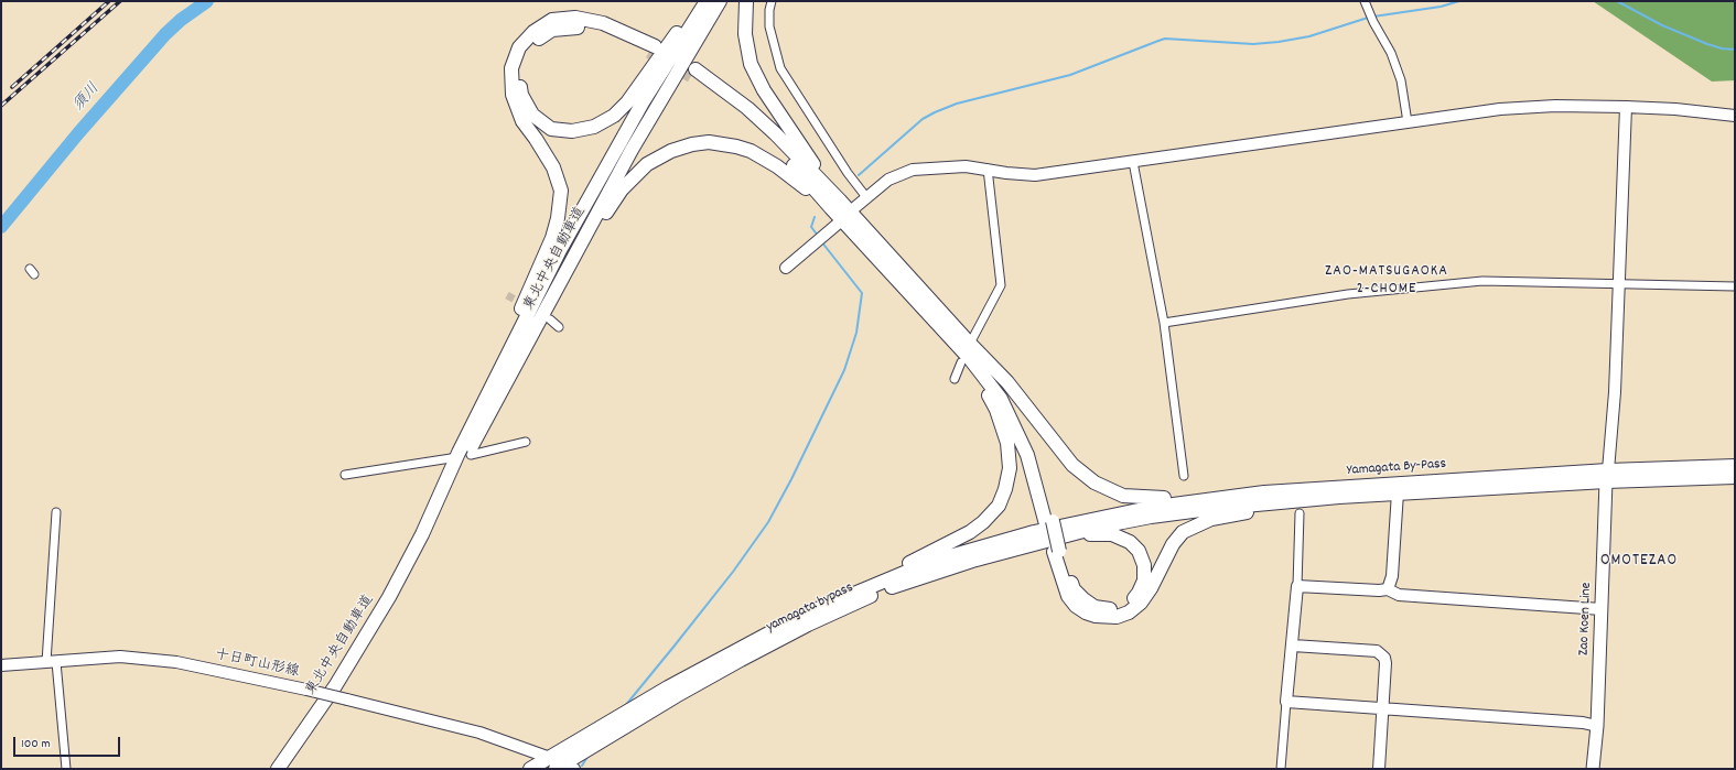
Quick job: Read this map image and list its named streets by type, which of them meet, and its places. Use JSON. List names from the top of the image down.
{
  "streets": {
    "highway": ["東北中央自動車道", "Yamagata By-Pass", "yamagata bypass"],
    "main road": ["Zao Koen Line"],
    "street": ["十日町山形線"]
  },
  "crossings": [
    ["Yamagata By-Pass", "yamagata bypass"],
    ["Yamagata By-Pass", "Zao Koen Line"],
    ["yamagata bypass", "十日町山形線"]
  ],
  "districts": ["ZAO-MATSUGAOKA 2-CHOME", "OMOTEZAO"],
  "water": ["須川"],
  "scale_bar": "100 m"
}
